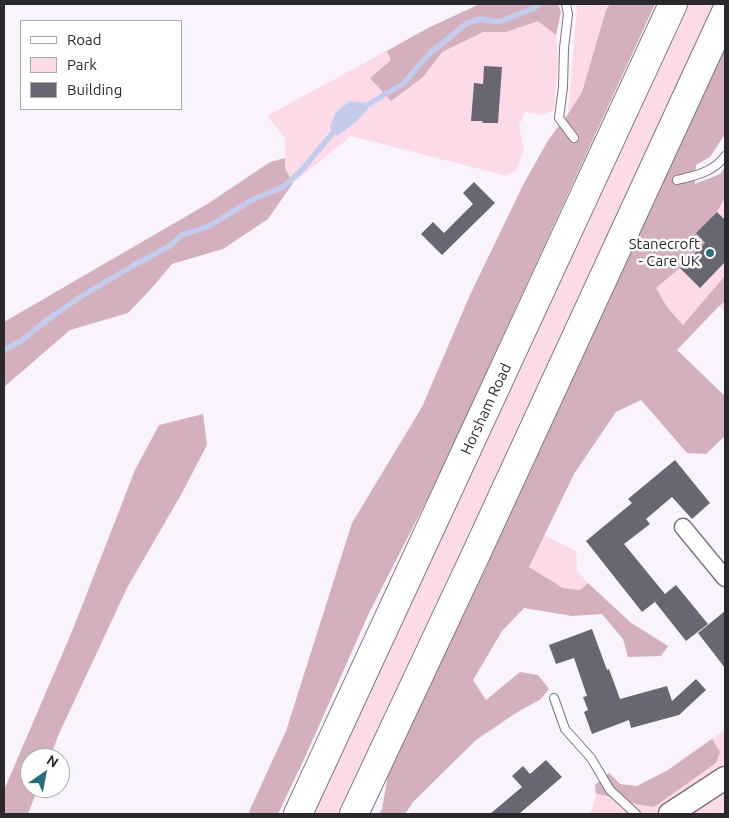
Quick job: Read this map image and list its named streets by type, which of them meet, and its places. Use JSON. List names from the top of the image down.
{
  "streets": {
    "highway": ["Horsham Road"]
  },
  "places": ["Stanecroft - Care UK"],
  "legend": ["Road", "Park", "Building"],
  "north": "top right"
}
